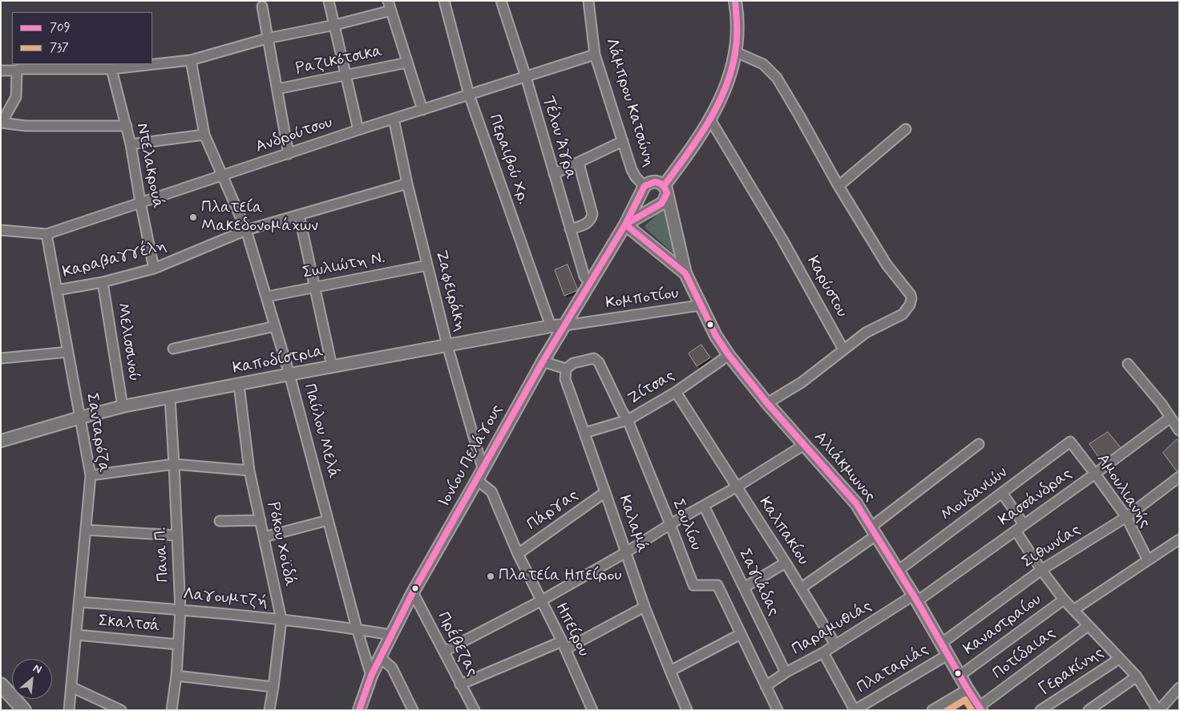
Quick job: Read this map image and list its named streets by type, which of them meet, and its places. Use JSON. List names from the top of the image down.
{
  "streets": {
    "street": [
      "Ραζικότσικα",
      "Λάμπρου Κατσώνη",
      "Ανδρούτσου",
      "Τέλου Άγρα",
      "Περαιβού Χρ.",
      "Ντελακρουά",
      "Καραβαγγέλη",
      "Σωλιώτη Ν.",
      "Καρύστου",
      "Ζαφειράκη",
      "Κομποτίου",
      "Μελισσινού",
      "Καποδίστρια",
      "Ζίτσας",
      "Παύλου Μελά",
      "Σανταρόζα",
      "Ιονίου Πελάγους",
      "Αλιάκμωνος",
      "Αμουλιανής",
      "Μουδανιών",
      "Κασσάνδρας",
      "Πάργας",
      "Καλαμά",
      "Σουλίου",
      "Καλπακίου",
      "Ρόκου Χοϊδά",
      "Σιθωνίας",
      "Πανα Π.",
      "Σαγιάδας",
      "Λαγουμτζή",
      "Σκαλτσά",
      "Καναστραίου",
      "Παραμυθιάς",
      "Ηπείρου",
      "Πρέβεζας",
      "Ποτίδαιας",
      "Πλαταριάς",
      "Γερακίνης"
    ]
  },
  "crossings": [
    ["Λάμπρου Κατσώνη", "Ανδρούτσου"],
    ["Λάμπρου Κατσώνη", "Ιονίου Πελάγους"],
    ["Ανδρούτσου", "Τέλου Άγρα"],
    ["Ανδρούτσου", "Περαιβού Χρ."],
    ["Ανδρούτσου", "Ντελακρουά"],
    ["Ανδρούτσου", "Ζαφειράκη"],
    ["Ανδρούτσου", "Παύλου Μελά"],
    ["Ανδρούτσου", "Σανταρόζα"],
    ["Τέλου Άγρα", "Ιονίου Πελάγους"],
    ["Περαιβού Χρ.", "Καποδίστρια"],
    ["Ντελακρουά", "Καραβαγγέλη"],
    ["Καραβαγγέλη", "Ζαφειράκη"],
    ["Καραβαγγέλη", "Μελισσινού"],
    ["Καραβαγγέλη", "Παύλου Μελά"],
    ["Καραβαγγέλη", "Σανταρόζα"],
    ["Σωλιώτη Ν.", "Ζαφειράκη"],
    ["Σωλιώτη Ν.", "Παύλου Μελά"],
    ["Ζαφειράκη", "Καποδίστρια"],
    ["Ζαφειράκη", "Ιονίου Πελάγους"],
    ["Κομποτίου", "Καποδίστρια"],
    ["Κομποτίου", "Ιονίου Πελάγους"],
    ["Κομποτίου", "Αλιάκμωνος"],
    ["Μελισσινού", "Καποδίστρια"],
    ["Καποδίστρια", "Παύλου Μελά"],
    ["Καποδίστρια", "Σανταρόζα"],
    ["Καποδίστρια", "Ιονίου Πελάγους"],
    ["Καποδίστρια", "Ρόκου Χοϊδά"],
    ["Καποδίστρια", "Πανα Π."],
    ["Ζίτσας", "Αλιάκμωνος"],
    ["Ζίτσας", "Καλαμά"],
    ["Ζίτσας", "Σουλίου"],
    ["Ζίτσας", "Καλπακίου"],
    ["Παύλου Μελά", "Ιονίου Πελάγους"],
    ["Παύλου Μελά", "Λαγουμτζή"],
    ["Σανταρόζα", "Λαγουμτζή"],
    ["Σανταρόζα", "Σκαλτσά"],
    ["Ιονίου Πελάγους", "Αλιάκμωνος"],
    ["Ιονίου Πελάγους", "Λαγουμτζή"],
    ["Ιονίου Πελάγους", "Ηπείρου"],
    ["Ιονίου Πελάγους", "Πρέβεζας"],
    ["Αλιάκμωνος", "Μουδανιών"],
    ["Αλιάκμωνος", "Κασσάνδρας"],
    ["Αλιάκμωνος", "Σιθωνίας"],
    ["Αλιάκμωνος", "Καναστραίου"],
    ["Αλιάκμωνος", "Παραμυθιάς"],
    ["Αλιάκμωνος", "Ποτίδαιας"],
    ["Αλιάκμωνος", "Πλαταριάς"],
    ["Αμουλιανής", "Μουδανιών"],
    ["Αμουλιανής", "Κασσάνδρας"],
    ["Αμουλιανής", "Σιθωνίας"],
    ["Κασσάνδρας", "Παραμυθιάς"],
    ["Πάργας", "Καλαμά"],
    ["Πάργας", "Ηπείρου"],
    ["Καλαμά", "Σουλίου"],
    ["Σουλίου", "Παραμυθιάς"],
    ["Καλπακίου", "Παραμυθιάς"],
    ["Ρόκου Χοϊδά", "Λαγουμτζή"],
    ["Πανα Π.", "Λαγουμτζή"],
    ["Πανα Π.", "Σκαλτσά"],
    ["Σαγιάδας", "Παραμυθιάς"]
  ],
  "places": ["Πλατεία Μακεδονομάχων", "Πλατεία Ηπείρου"],
  "lines": ["transit line 709", "transit line 737"],
  "legend": ["709", "737"],
  "north": "top right"
}
